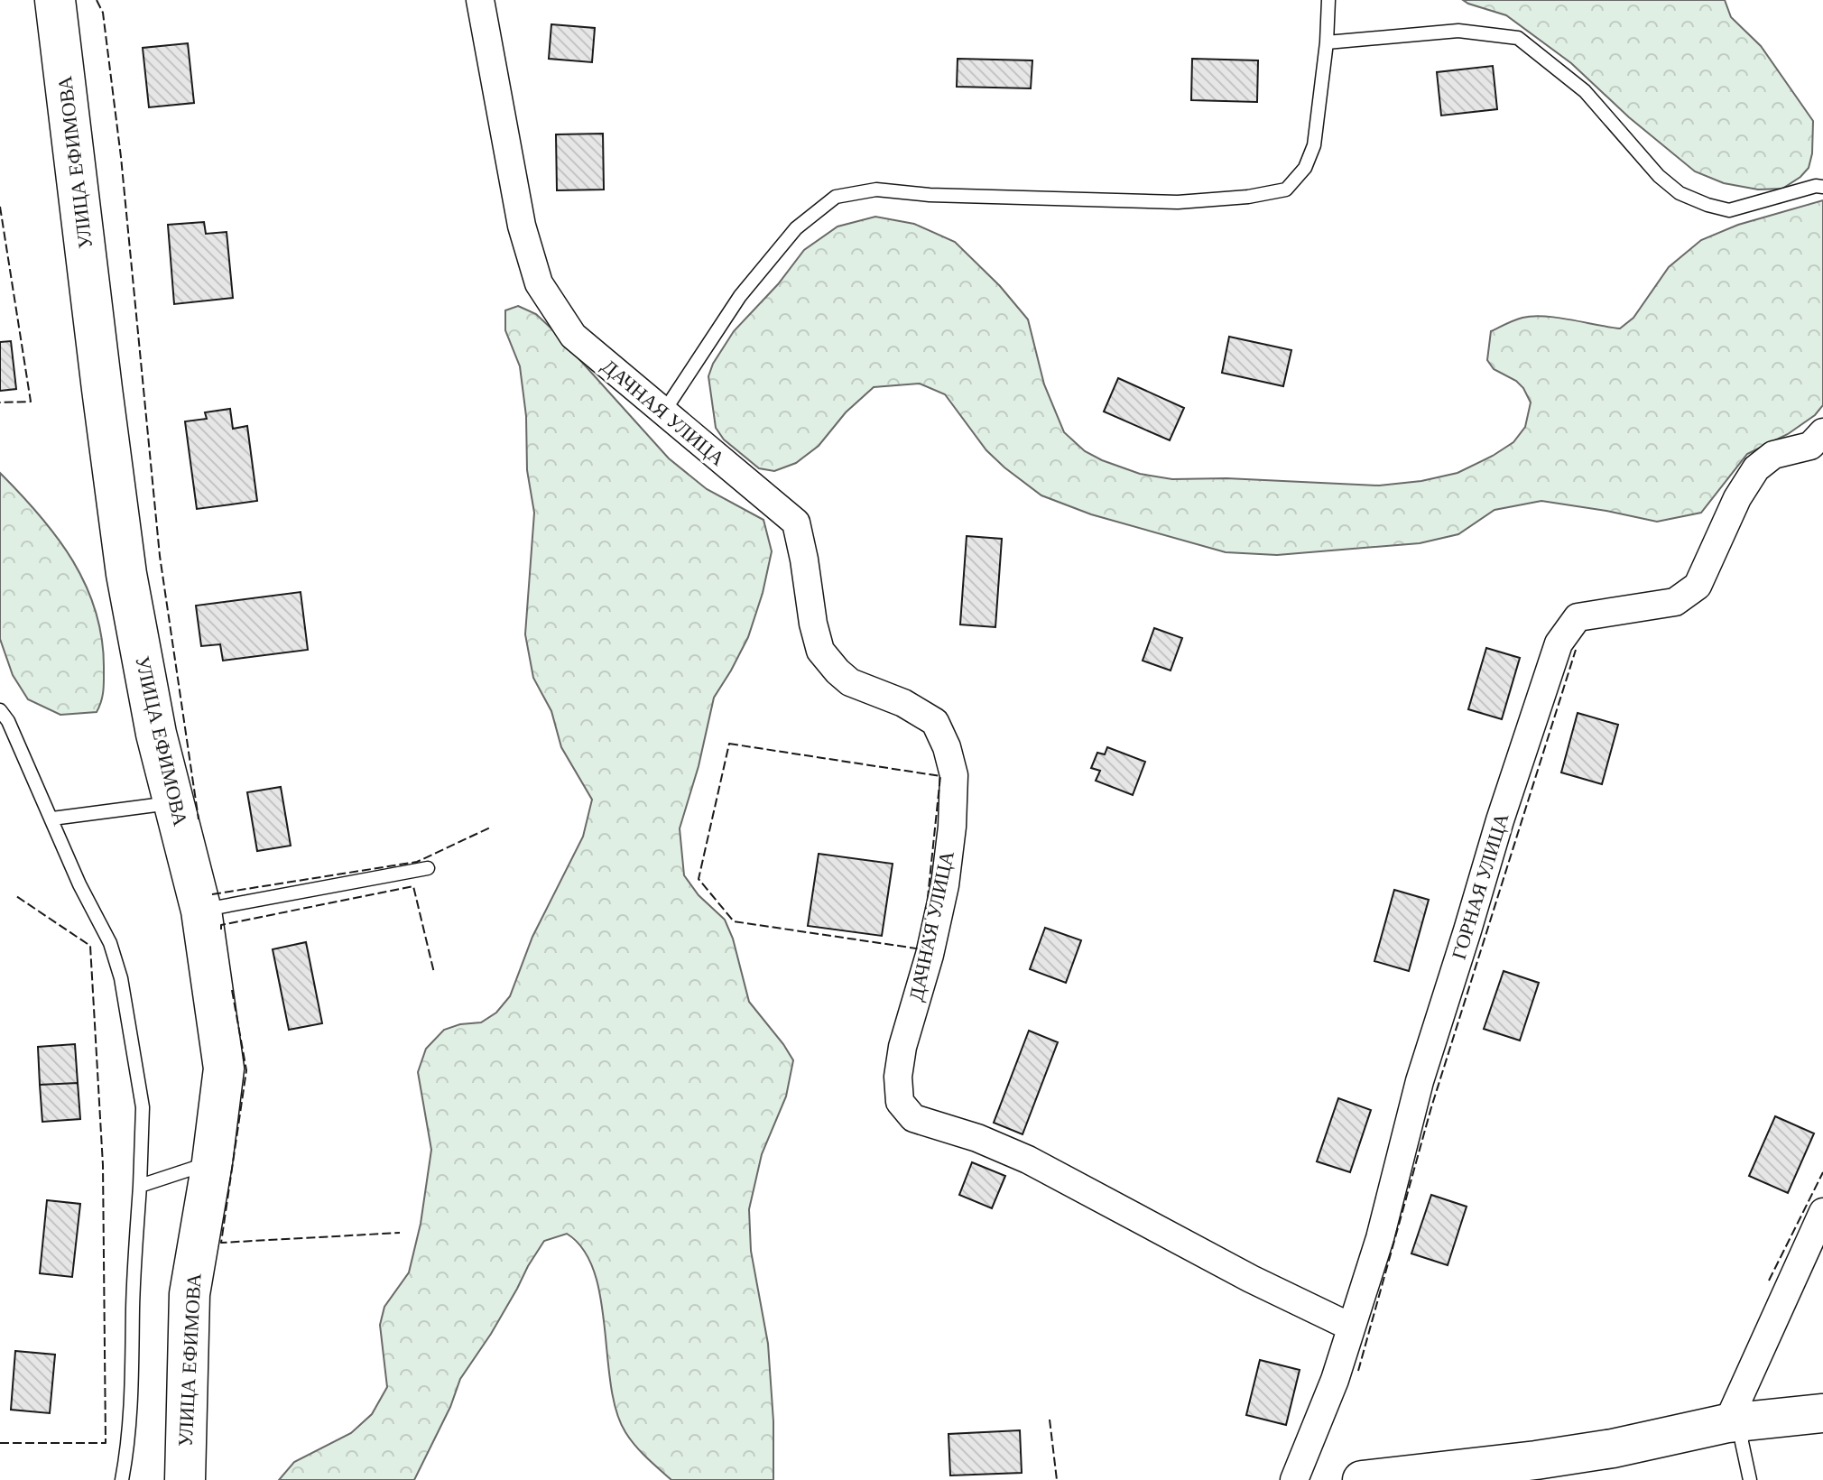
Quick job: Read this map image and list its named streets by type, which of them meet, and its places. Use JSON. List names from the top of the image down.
{
  "streets": {
    "main road": ["УЛИЦА ЕФИМОВА"],
    "street": ["ДАЧНАЯ УЛИЦА", "ГОРНАЯ УЛИЦА"]
  },
  "crossings": [
    ["ДАЧНАЯ УЛИЦА", "ГОРНАЯ УЛИЦА"]
  ]
}
